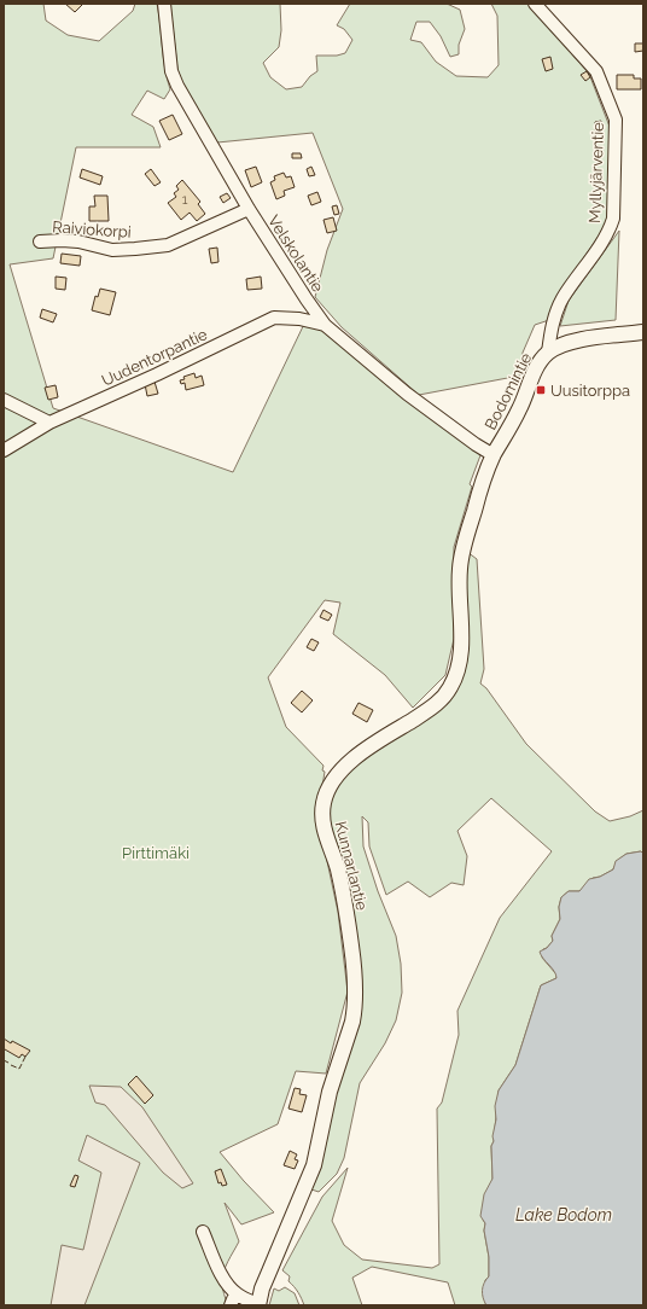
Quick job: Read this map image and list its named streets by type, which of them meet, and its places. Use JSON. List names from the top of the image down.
{
  "streets": {
    "main road": ["Bodomintie", "Kunnarlantie"],
    "street": [
      "Myllyjärventie",
      "Raiviokorpi",
      "Velskolantie",
      "Uudentorpantie"
    ]
  },
  "crossings": [
    ["Myllyjärventie", "Bodomintie"],
    ["Raiviokorpi", "Velskolantie"],
    ["Velskolantie", "Uudentorpantie"],
    ["Velskolantie", "Bodomintie"],
    ["Velskolantie", "Kunnarlantie"],
    ["Bodomintie", "Kunnarlantie"]
  ],
  "water": ["Lake Bodom"],
  "parks": ["Pirttimäki"],
  "places": {
    "transit": ["Uusitorppa"]
  },
  "house_numbers": ["1"]
}
